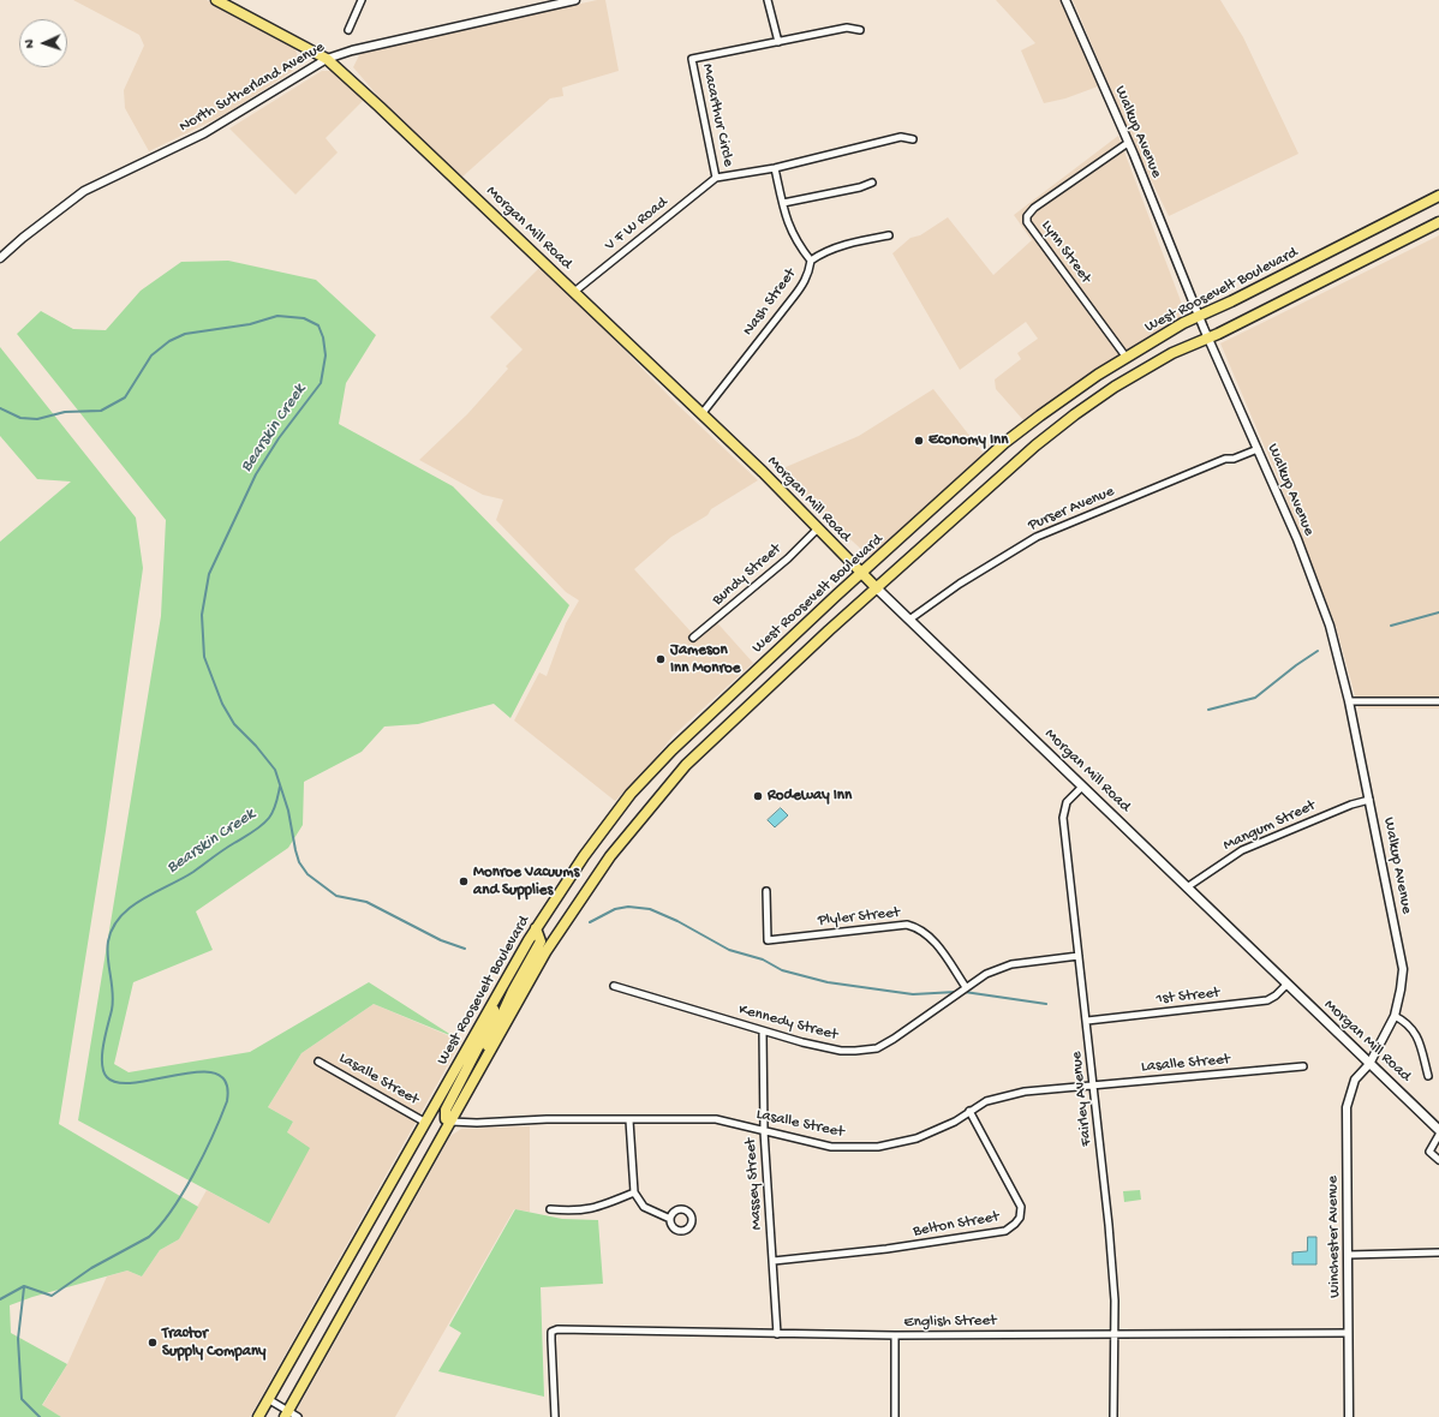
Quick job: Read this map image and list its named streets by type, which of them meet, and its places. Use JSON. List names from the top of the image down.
{
  "streets": {
    "main road": ["Morgan Mill Road", "West Roosevelt Boulevard"],
    "street": [
      "North Sutherland Avenue",
      "Macarthur Circle",
      "Walkup Avenue",
      "V F W Road",
      "Lynn Street",
      "Nash Street",
      "Purser Avenue",
      "Bundy Street",
      "Mangum Street",
      "Plyler Street",
      "1st Street",
      "Kennedy Street",
      "Lasalle Street",
      "Fairley Avenue",
      "Massey Street",
      "Belton Street",
      "Winchester Avenue",
      "English Street"
    ]
  },
  "crossings": [
    ["North Sutherland Avenue", "Morgan Mill Road"],
    ["Macarthur Circle", "V F W Road"],
    ["Macarthur Circle", "Nash Street"],
    ["Walkup Avenue", "Morgan Mill Road"],
    ["Walkup Avenue", "Lynn Street"],
    ["Walkup Avenue", "West Roosevelt Boulevard"],
    ["Walkup Avenue", "Purser Avenue"],
    ["Walkup Avenue", "Mangum Street"],
    ["Walkup Avenue", "Winchester Avenue"],
    ["V F W Road", "Morgan Mill Road"],
    ["Morgan Mill Road", "West Roosevelt Boulevard"],
    ["Morgan Mill Road", "Nash Street"],
    ["Morgan Mill Road", "Purser Avenue"],
    ["Morgan Mill Road", "Bundy Street"],
    ["Morgan Mill Road", "Mangum Street"],
    ["Morgan Mill Road", "1st Street"],
    ["Morgan Mill Road", "Fairley Avenue"],
    ["Morgan Mill Road", "Winchester Avenue"],
    ["Lynn Street", "West Roosevelt Boulevard"],
    ["West Roosevelt Boulevard", "Lasalle Street"],
    ["Plyler Street", "Kennedy Street"],
    ["1st Street", "Fairley Avenue"],
    ["Kennedy Street", "Fairley Avenue"],
    ["Kennedy Street", "Massey Street"],
    ["Lasalle Street", "Fairley Avenue"],
    ["Lasalle Street", "Massey Street"],
    ["Lasalle Street", "Belton Street"],
    ["Fairley Avenue", "English Street"],
    ["Massey Street", "Belton Street"],
    ["Massey Street", "English Street"],
    ["Winchester Avenue", "English Street"]
  ],
  "water": ["Bearskin Creek"],
  "places": [
    "Economy Inn",
    "Jameson Inn Monroe",
    "Rodeway Inn",
    "Monroe Vacuums and Supplies",
    "Tractor Supply Company"
  ],
  "north": "left"
}
